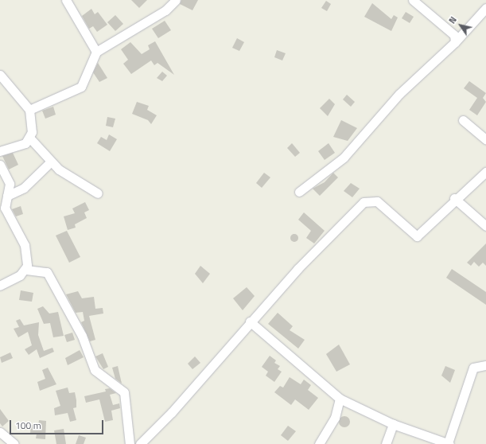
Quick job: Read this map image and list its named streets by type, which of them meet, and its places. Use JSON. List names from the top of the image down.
{
  "scale_bar": "100 m",
  "north": "top left"
}
